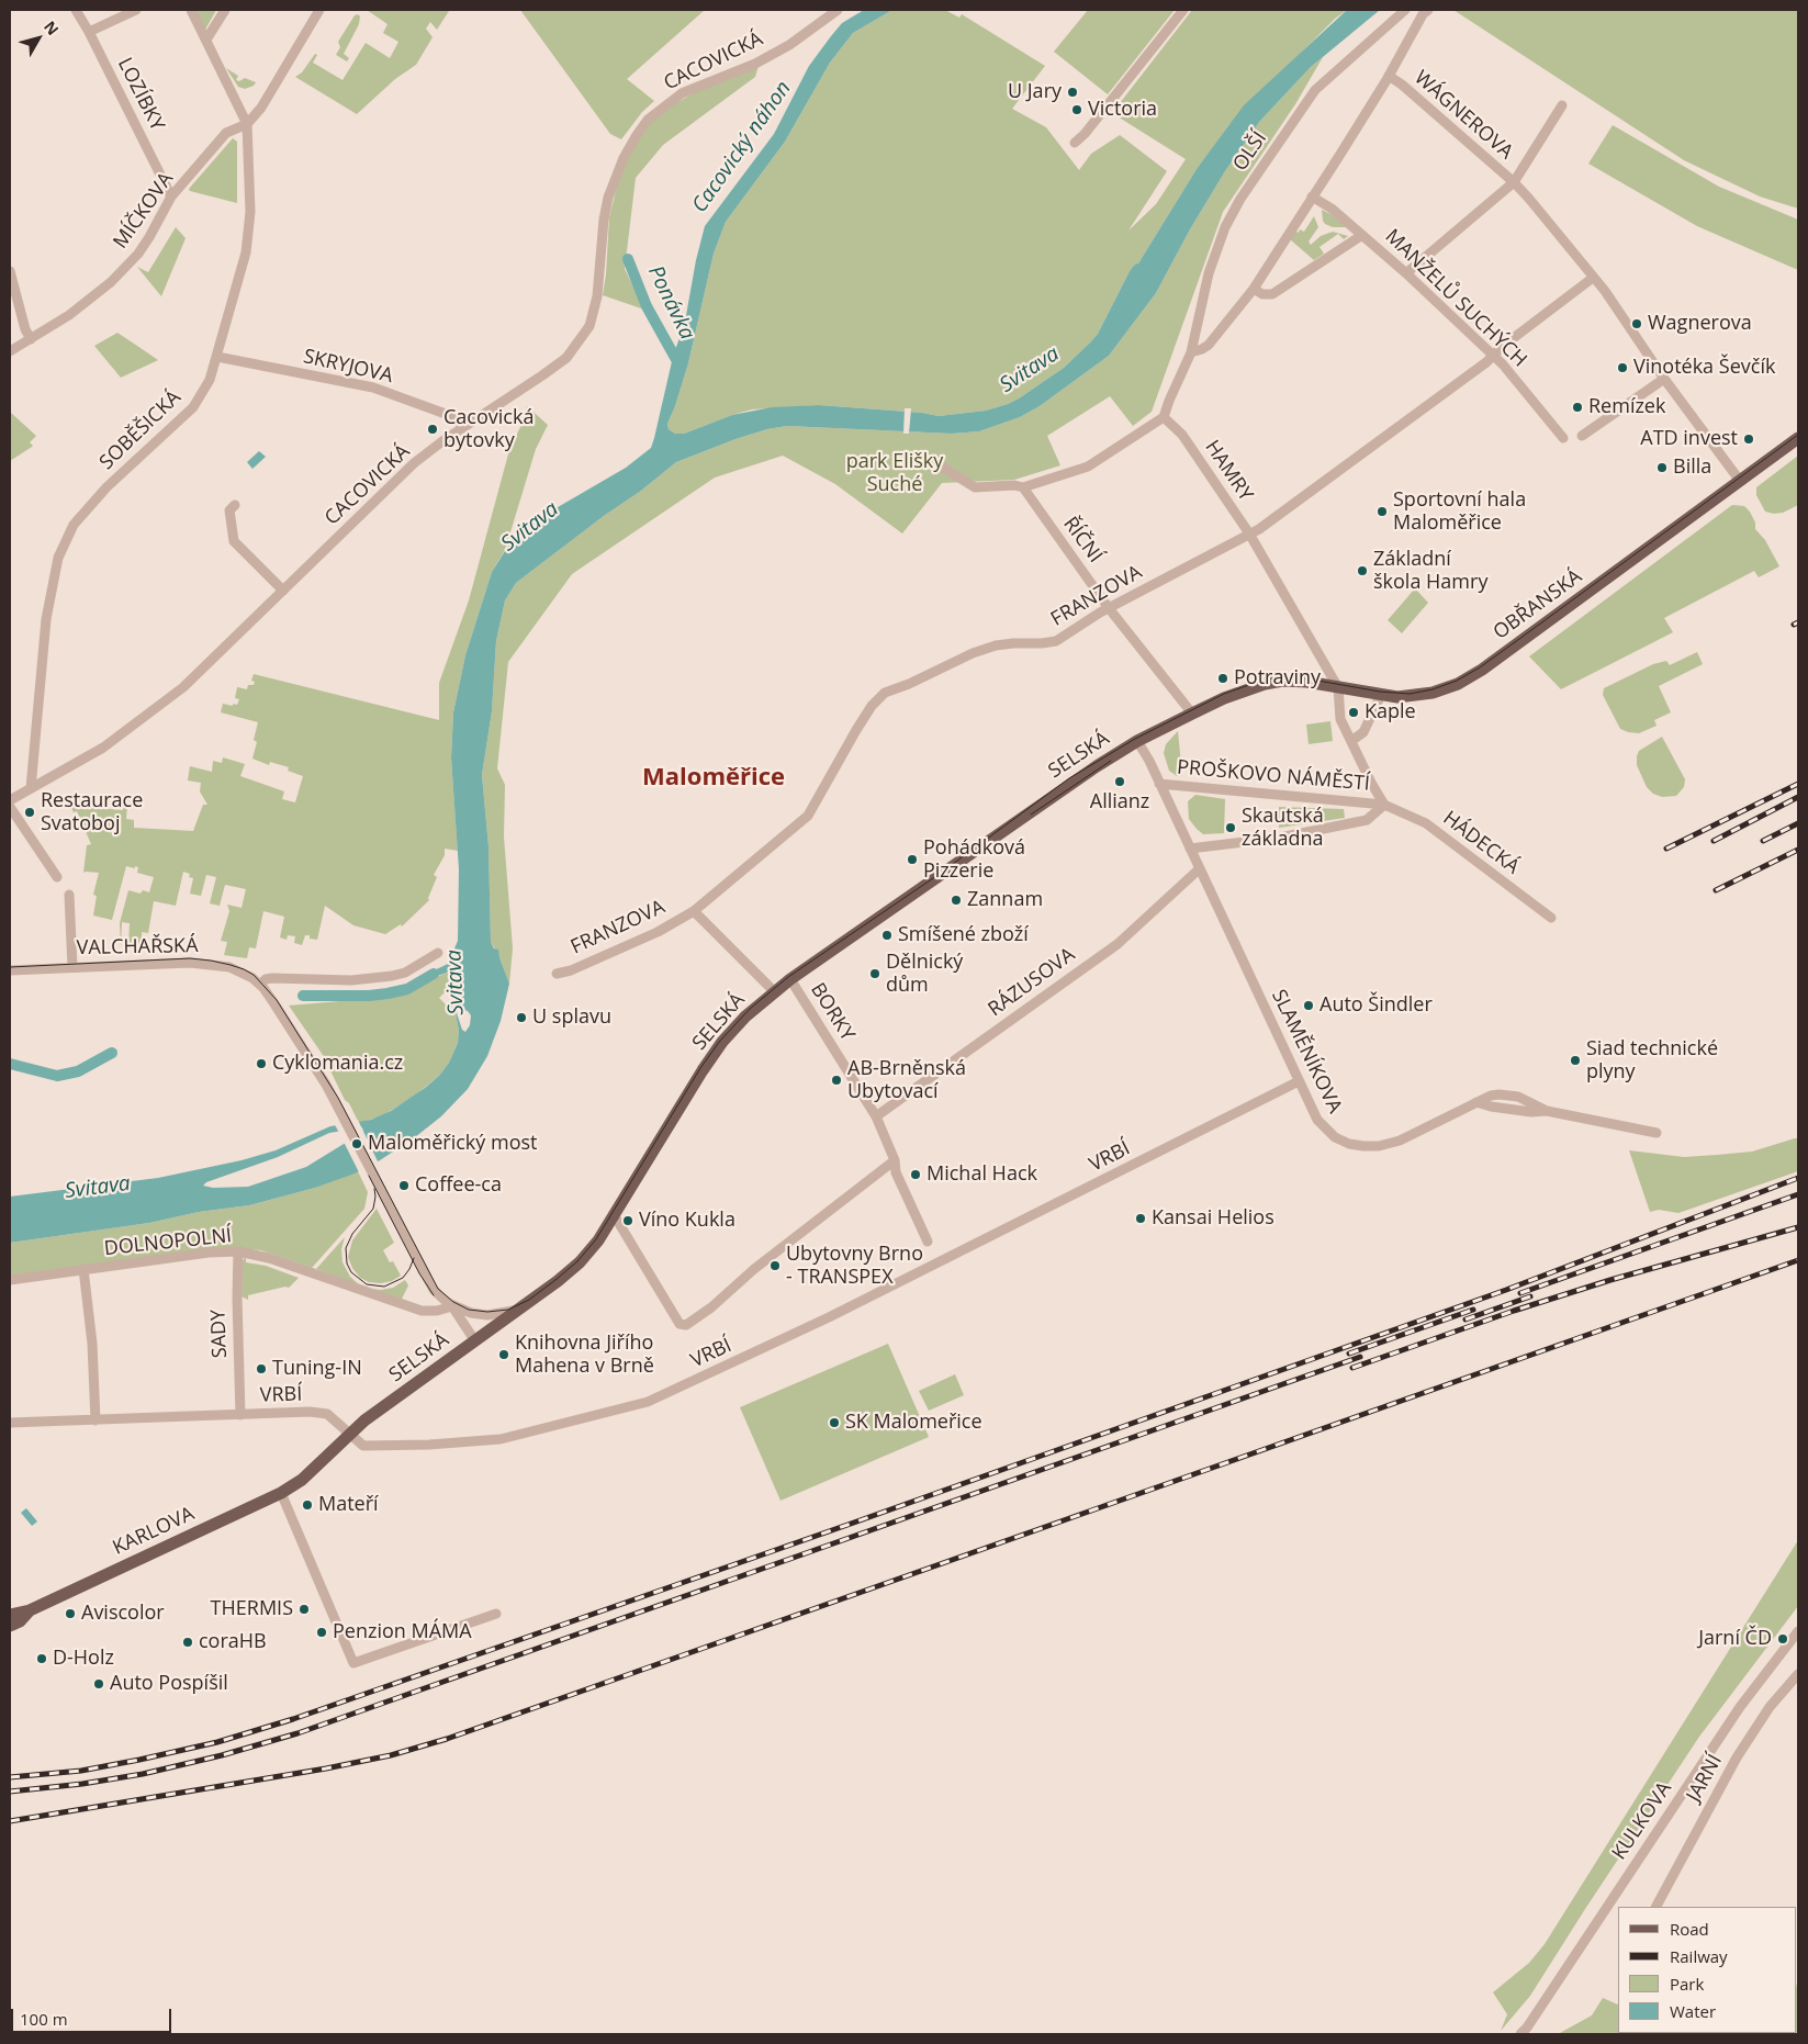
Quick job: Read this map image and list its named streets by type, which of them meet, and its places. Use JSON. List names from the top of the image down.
{
  "streets": {
    "main road": ["OBŘANSKÁ", "SELSKÁ", "KARLOVA"],
    "street": [
      "CACOVICKÁ",
      "LOZÍBKY",
      "WÁGNEROVA",
      "OLŠÍ",
      "MÍČKOVA",
      "MANŽELŮ SUCHÝCH",
      "SKRYJOVA",
      "SOBĚŠICKÁ",
      "HAMRY",
      "ŘÍČNÍ",
      "FRANZOVA",
      "PROŠKOVO NÁMĚSTÍ",
      "HÁDECKÁ",
      "VALCHAŘSKÁ",
      "RÁZUSOVA",
      "BORKY",
      "SLAMĚNÍKOVA",
      "VRBÍ",
      "DOLNOPOLNÍ",
      "SADY",
      "JARNÍ",
      "KULKOVA"
    ]
  },
  "crossings": [
    ["CACOVICKÁ", "SKRYJOVA"],
    ["CACOVICKÁ", "SOBĚŠICKÁ"],
    ["LOZÍBKY", "MÍČKOVA"],
    ["WÁGNEROVA", "MANŽELŮ SUCHÝCH"],
    ["WÁGNEROVA", "OBŘANSKÁ"],
    ["OLŠÍ", "HAMRY"],
    ["MÍČKOVA", "SOBĚŠICKÁ"],
    ["MANŽELŮ SUCHÝCH", "FRANZOVA"],
    ["SKRYJOVA", "SOBĚŠICKÁ"],
    ["HAMRY", "FRANZOVA"],
    ["HAMRY", "OBŘANSKÁ"],
    ["HAMRY", "PROŠKOVO NÁMĚSTÍ"],
    ["ŘÍČNÍ", "FRANZOVA"],
    ["ŘÍČNÍ", "SELSKÁ"],
    ["FRANZOVA", "SELSKÁ"],
    ["OBŘANSKÁ", "SELSKÁ"],
    ["OBŘANSKÁ", "PROŠKOVO NÁMĚSTÍ"],
    ["SELSKÁ", "PROŠKOVO NÁMĚSTÍ"],
    ["SELSKÁ", "BORKY"],
    ["SELSKÁ", "VRBÍ"],
    ["SELSKÁ", "DOLNOPOLNÍ"],
    ["SELSKÁ", "KARLOVA"],
    ["PROŠKOVO NÁMĚSTÍ", "HÁDECKÁ"],
    ["PROŠKOVO NÁMĚSTÍ", "RÁZUSOVA"],
    ["PROŠKOVO NÁMĚSTÍ", "SLAMĚNÍKOVA"],
    ["VALCHAŘSKÁ", "DOLNOPOLNÍ"],
    ["RÁZUSOVA", "BORKY"],
    ["RÁZUSOVA", "SLAMĚNÍKOVA"],
    ["SLAMĚNÍKOVA", "VRBÍ"],
    ["VRBÍ", "SADY"],
    ["DOLNOPOLNÍ", "SADY"]
  ],
  "districts": ["Maloměřice"],
  "water": ["Cacovický náhon", "Ponávka", "Svitava"],
  "parks": ["park Elišky Suché"],
  "places": [
    "U Jary",
    "Victoria",
    "Wagnerova",
    "Vinotéka Ševčík",
    "Remízek",
    "Cacovická bytovky",
    "ATD invest",
    "Billa",
    "Sportovní hala Maloměřice",
    "Základní škola Hamry",
    "Potraviny",
    "Kaple",
    "Allianz",
    "Restaurace Svatoboj",
    "Skautská základna",
    "Pohádková Pizzerie",
    "Zannam",
    "Smíšené zboží",
    "Dělnický dům",
    "Auto Šindler",
    "U splavu",
    "Siad technické plyny",
    "Cyklomania.cz",
    "AB-Brněnská Ubytovací",
    "Maloměřický most",
    "Michal Hack",
    "Coffee-ca",
    "Kansai Helios",
    "Víno Kukla",
    "Ubytovny Brno - TRANSPEX",
    "Knihovna Jiřího Mahena v Brně",
    "Tuning-IN",
    "SK Malomeřice",
    "Mateří",
    "THERMIS",
    "Aviscolor",
    "Penzion MÁMA",
    "Jarní ČD",
    "coraHB",
    "D-Holz",
    "Auto Pospíšil"
  ],
  "legend": [
    "Road",
    "Railway",
    "Park",
    "Water"
  ],
  "scale_bar": "100 m",
  "north": "top right"
}
